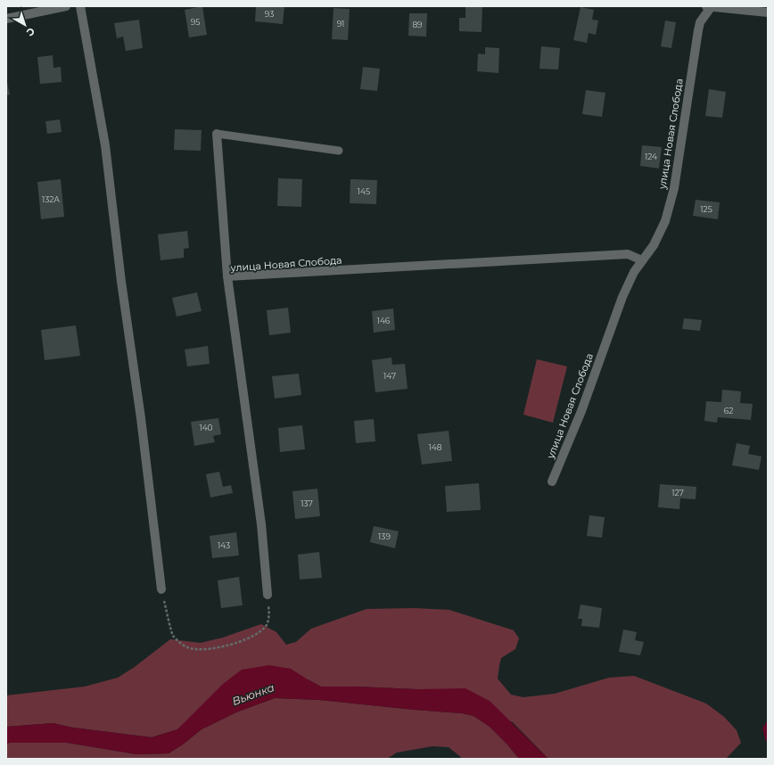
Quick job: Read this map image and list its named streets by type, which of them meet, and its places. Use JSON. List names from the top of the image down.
{
  "streets": {
    "street": ["улица Новая Слобода"]
  },
  "water": ["Вьюнка"],
  "house_numbers": [
    "93",
    "95",
    "91",
    "89",
    "124",
    "145",
    "132А",
    "125",
    "146",
    "147",
    "62",
    "140",
    "148",
    "127",
    "137",
    "139",
    "143"
  ],
  "north": "bottom right"
}
